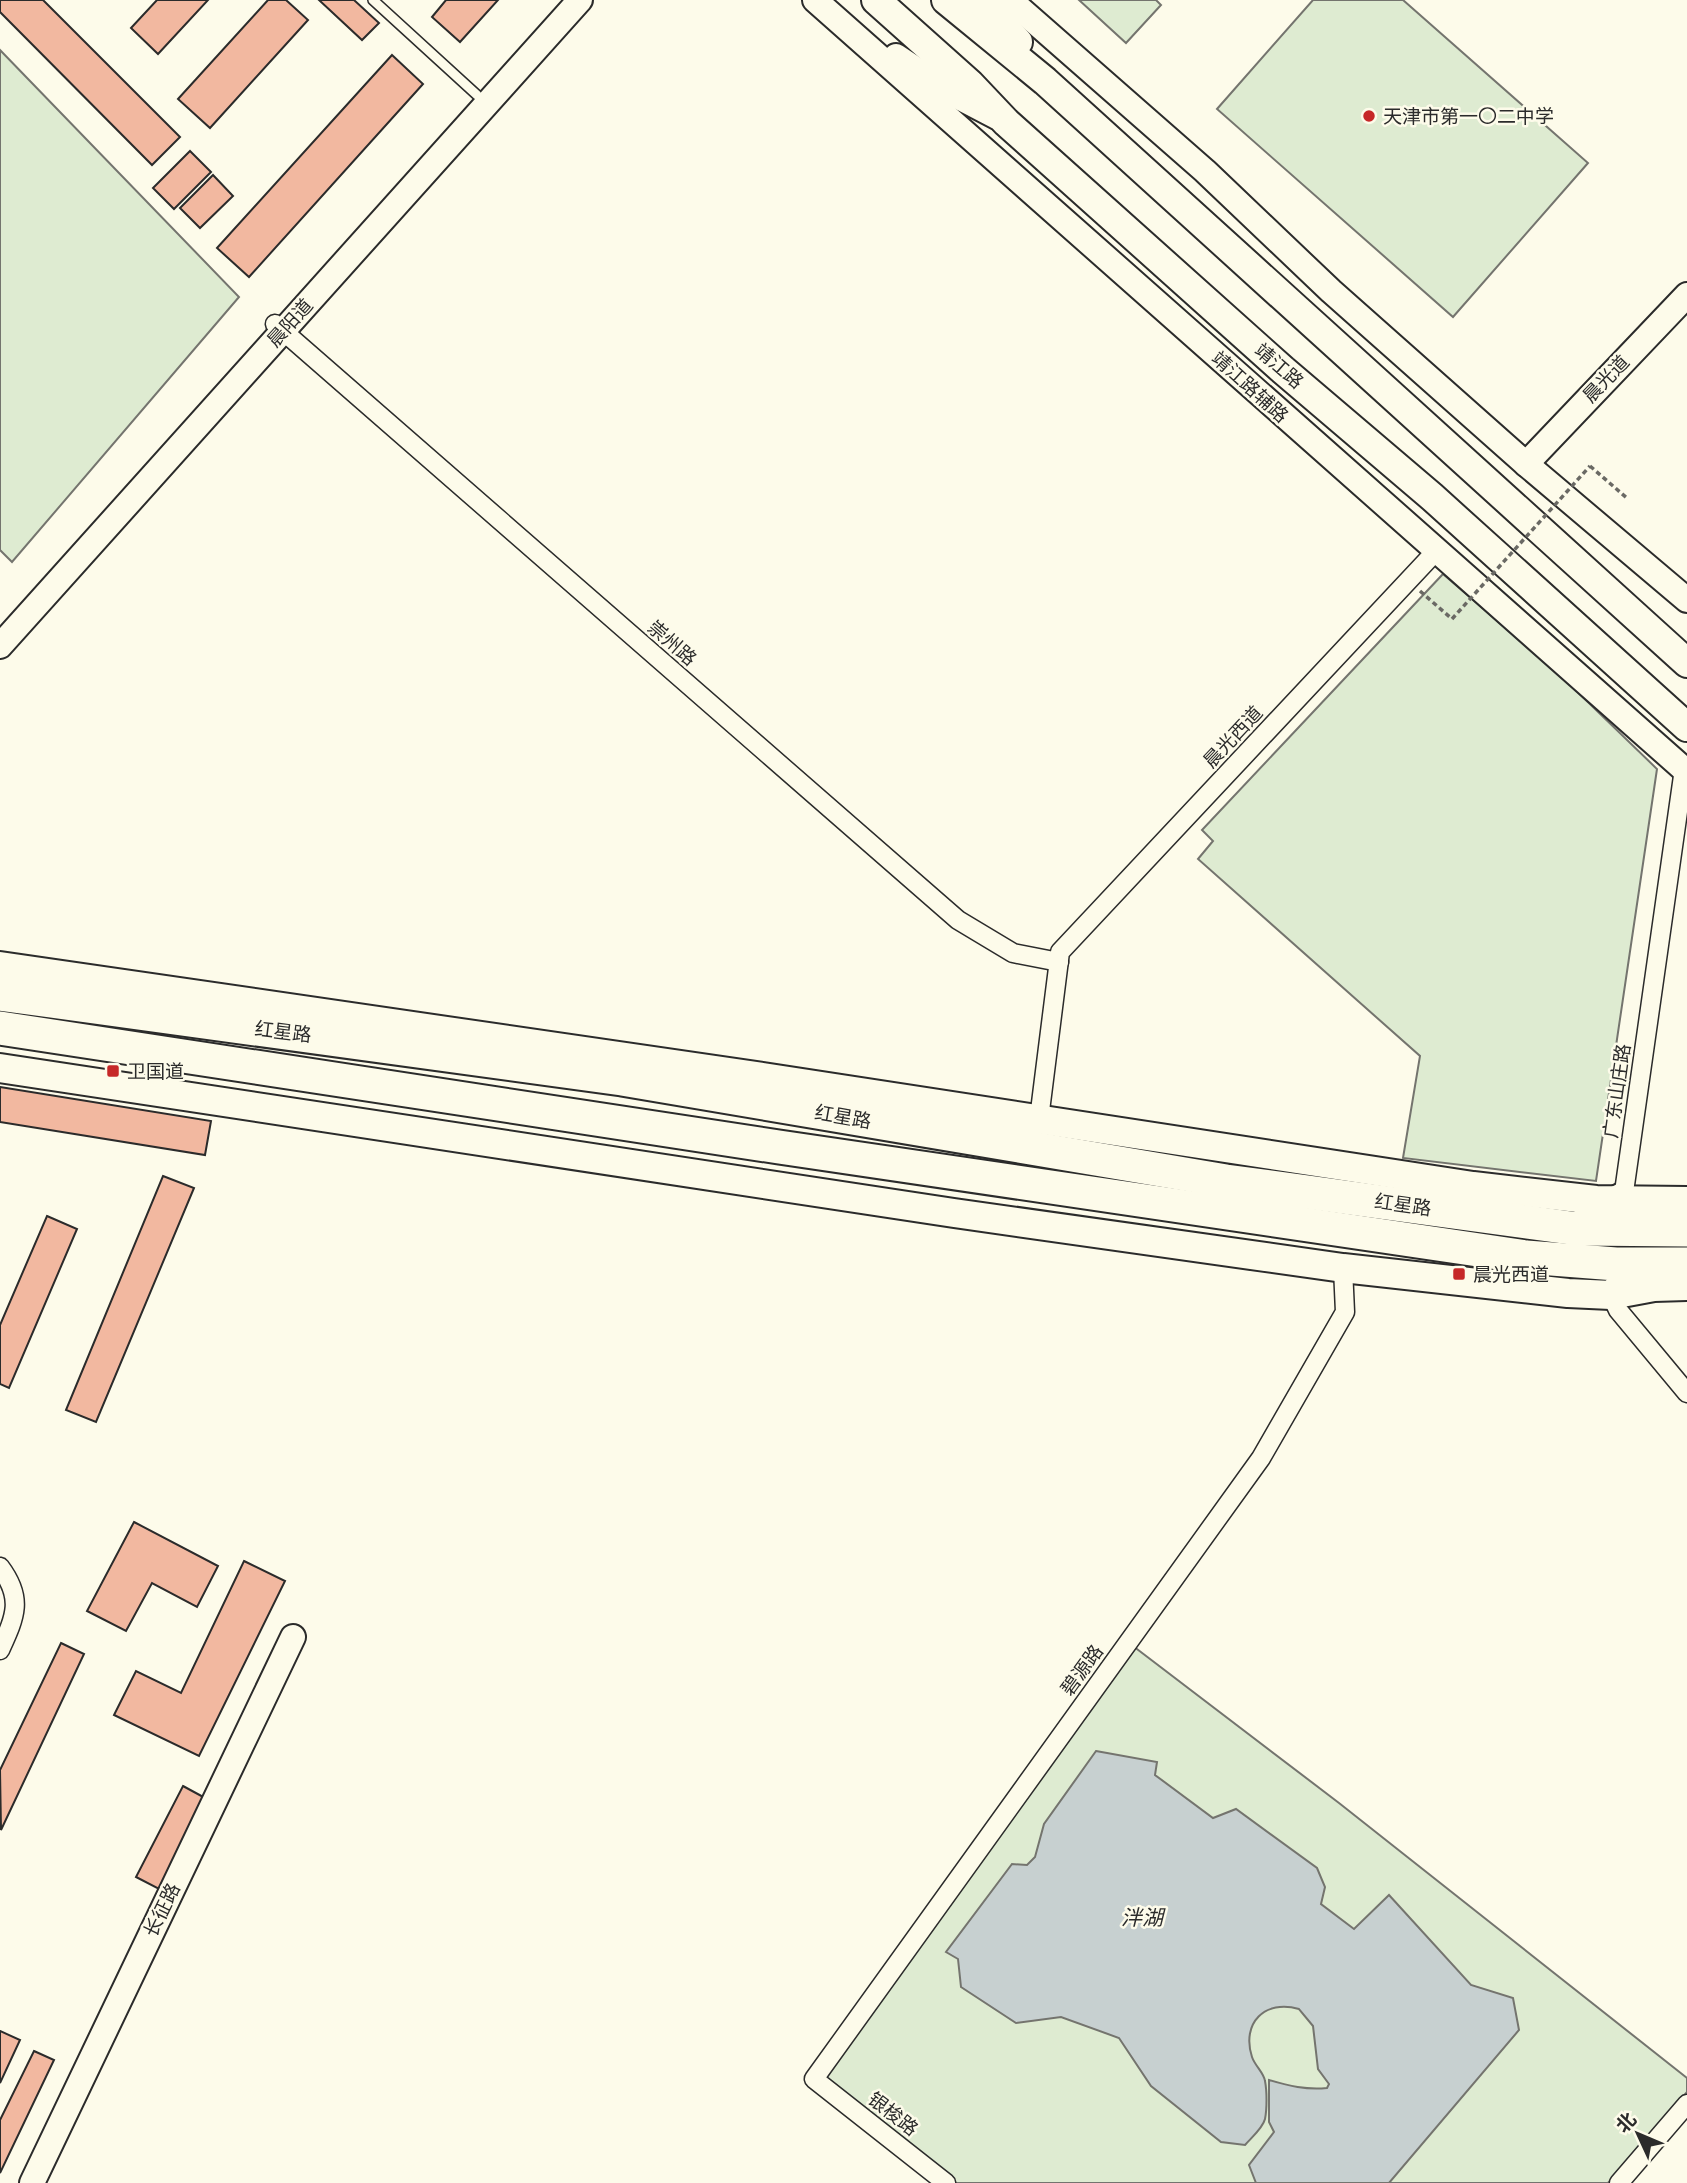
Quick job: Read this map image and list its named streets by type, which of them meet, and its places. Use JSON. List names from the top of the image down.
{
  "streets": {
    "highway": ["红星路"],
    "main road": ["靖江路"],
    "street": [
      "晨阳道",
      "晨光道",
      "靖江路辅路",
      "崇州路",
      "晨光西道",
      "广东山庄路",
      "碧源路",
      "长征路",
      "银梭路"
    ]
  },
  "crossings": [
    ["晨阳道", "崇州路"],
    ["靖江路辅路", "晨光西道"],
    ["靖江路辅路", "广东山庄路"],
    ["崇州路", "晨光西道"],
    ["红星路", "广东山庄路"],
    ["碧源路", "银梭路"]
  ],
  "water": ["泮湖"],
  "places": {
    "other": ["天津市第一〇二中学"],
    "transit": ["卫国道", "晨光西道"]
  },
  "north": "top left"
}
